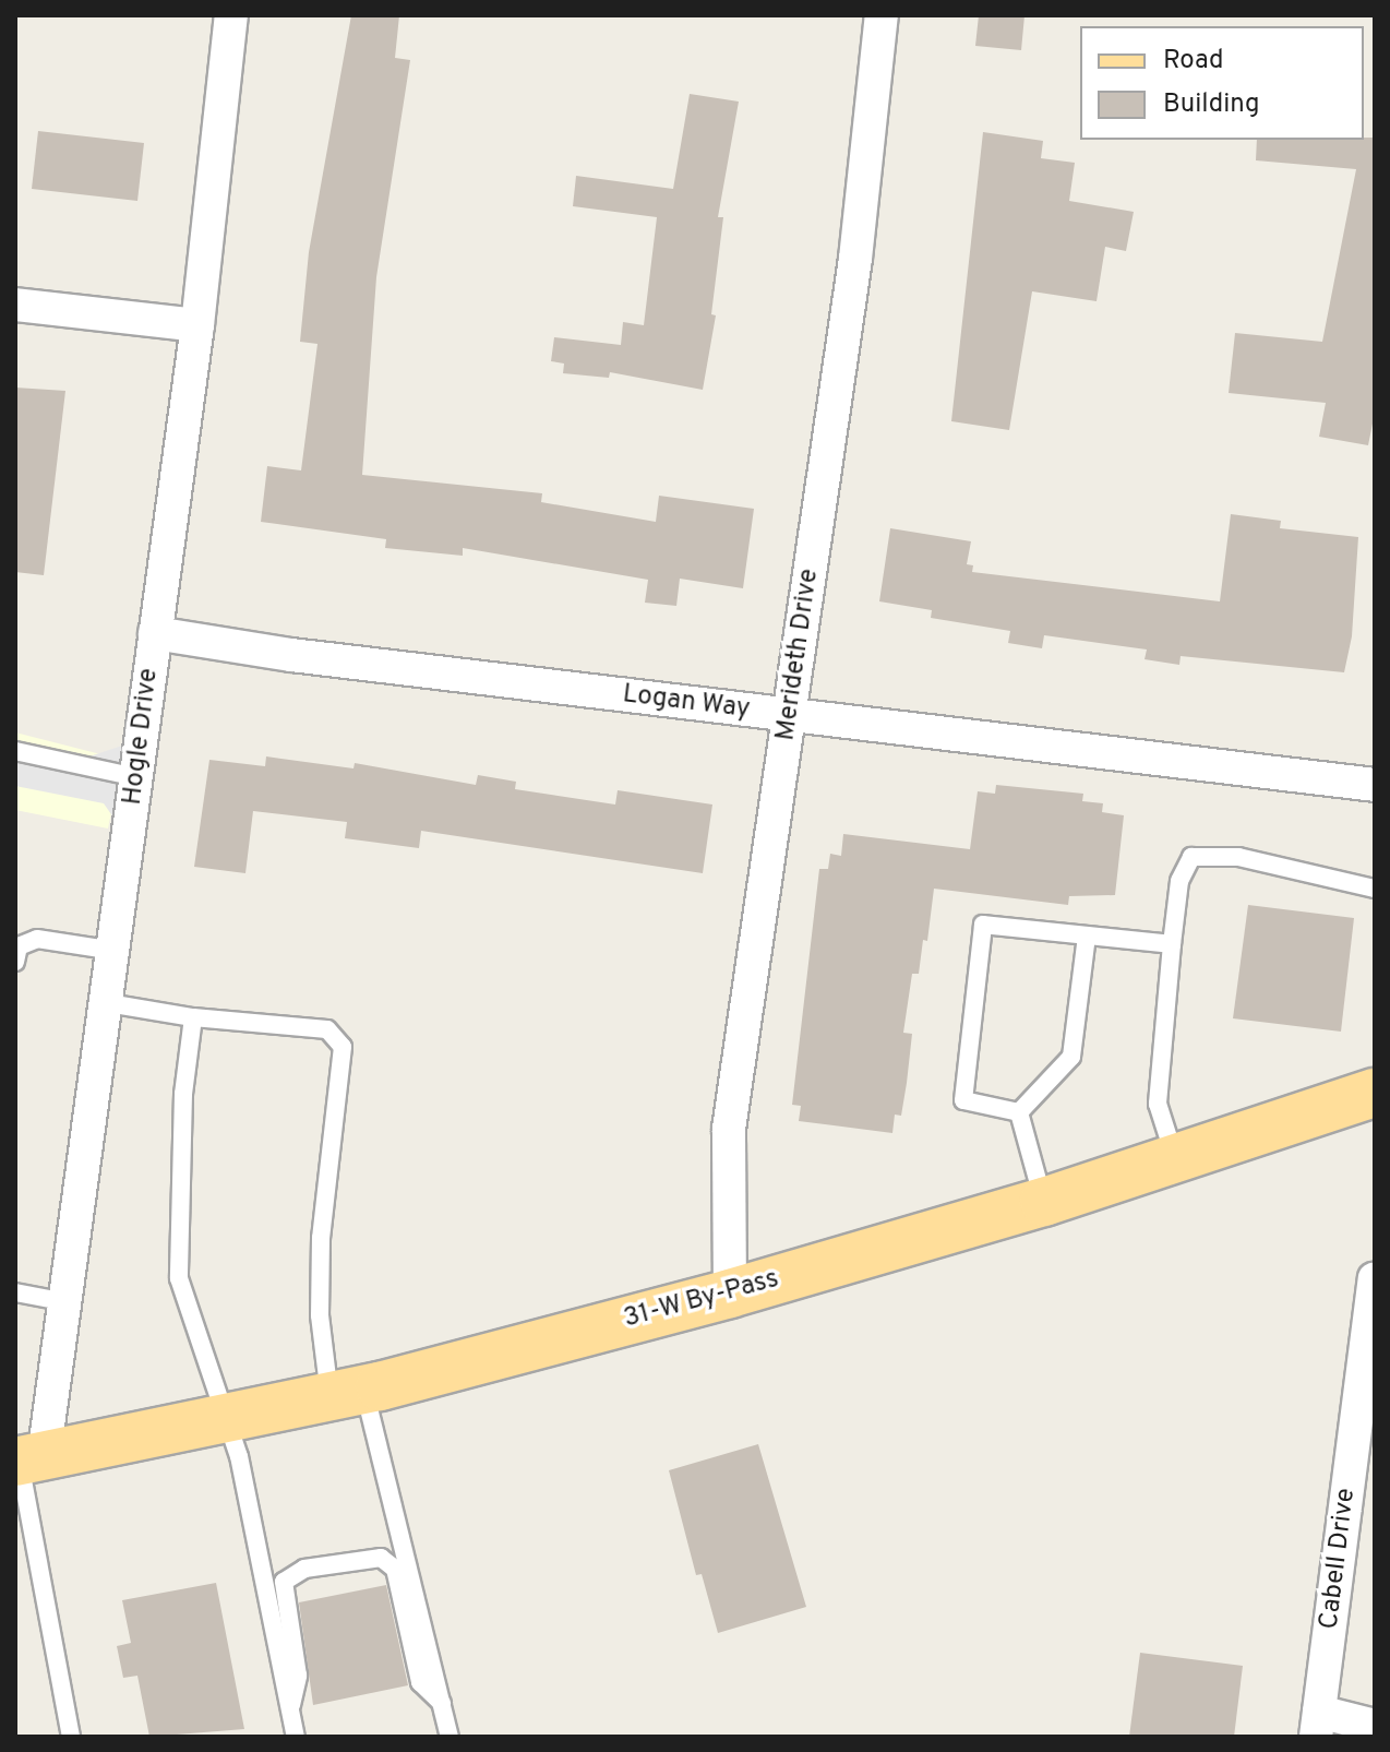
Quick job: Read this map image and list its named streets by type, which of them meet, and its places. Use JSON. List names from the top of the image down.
{
  "streets": {
    "main road": ["31-W By-Pass"],
    "street": [
      "Merideth Drive",
      "Logan Way",
      "Hogle Drive",
      "Cabell Drive"
    ]
  },
  "crossings": [
    ["Merideth Drive", "Logan Way"],
    ["Merideth Drive", "31-W By-Pass"],
    ["Logan Way", "Hogle Drive"],
    ["Hogle Drive", "31-W By-Pass"]
  ],
  "legend": ["Road", "Building"]
}
